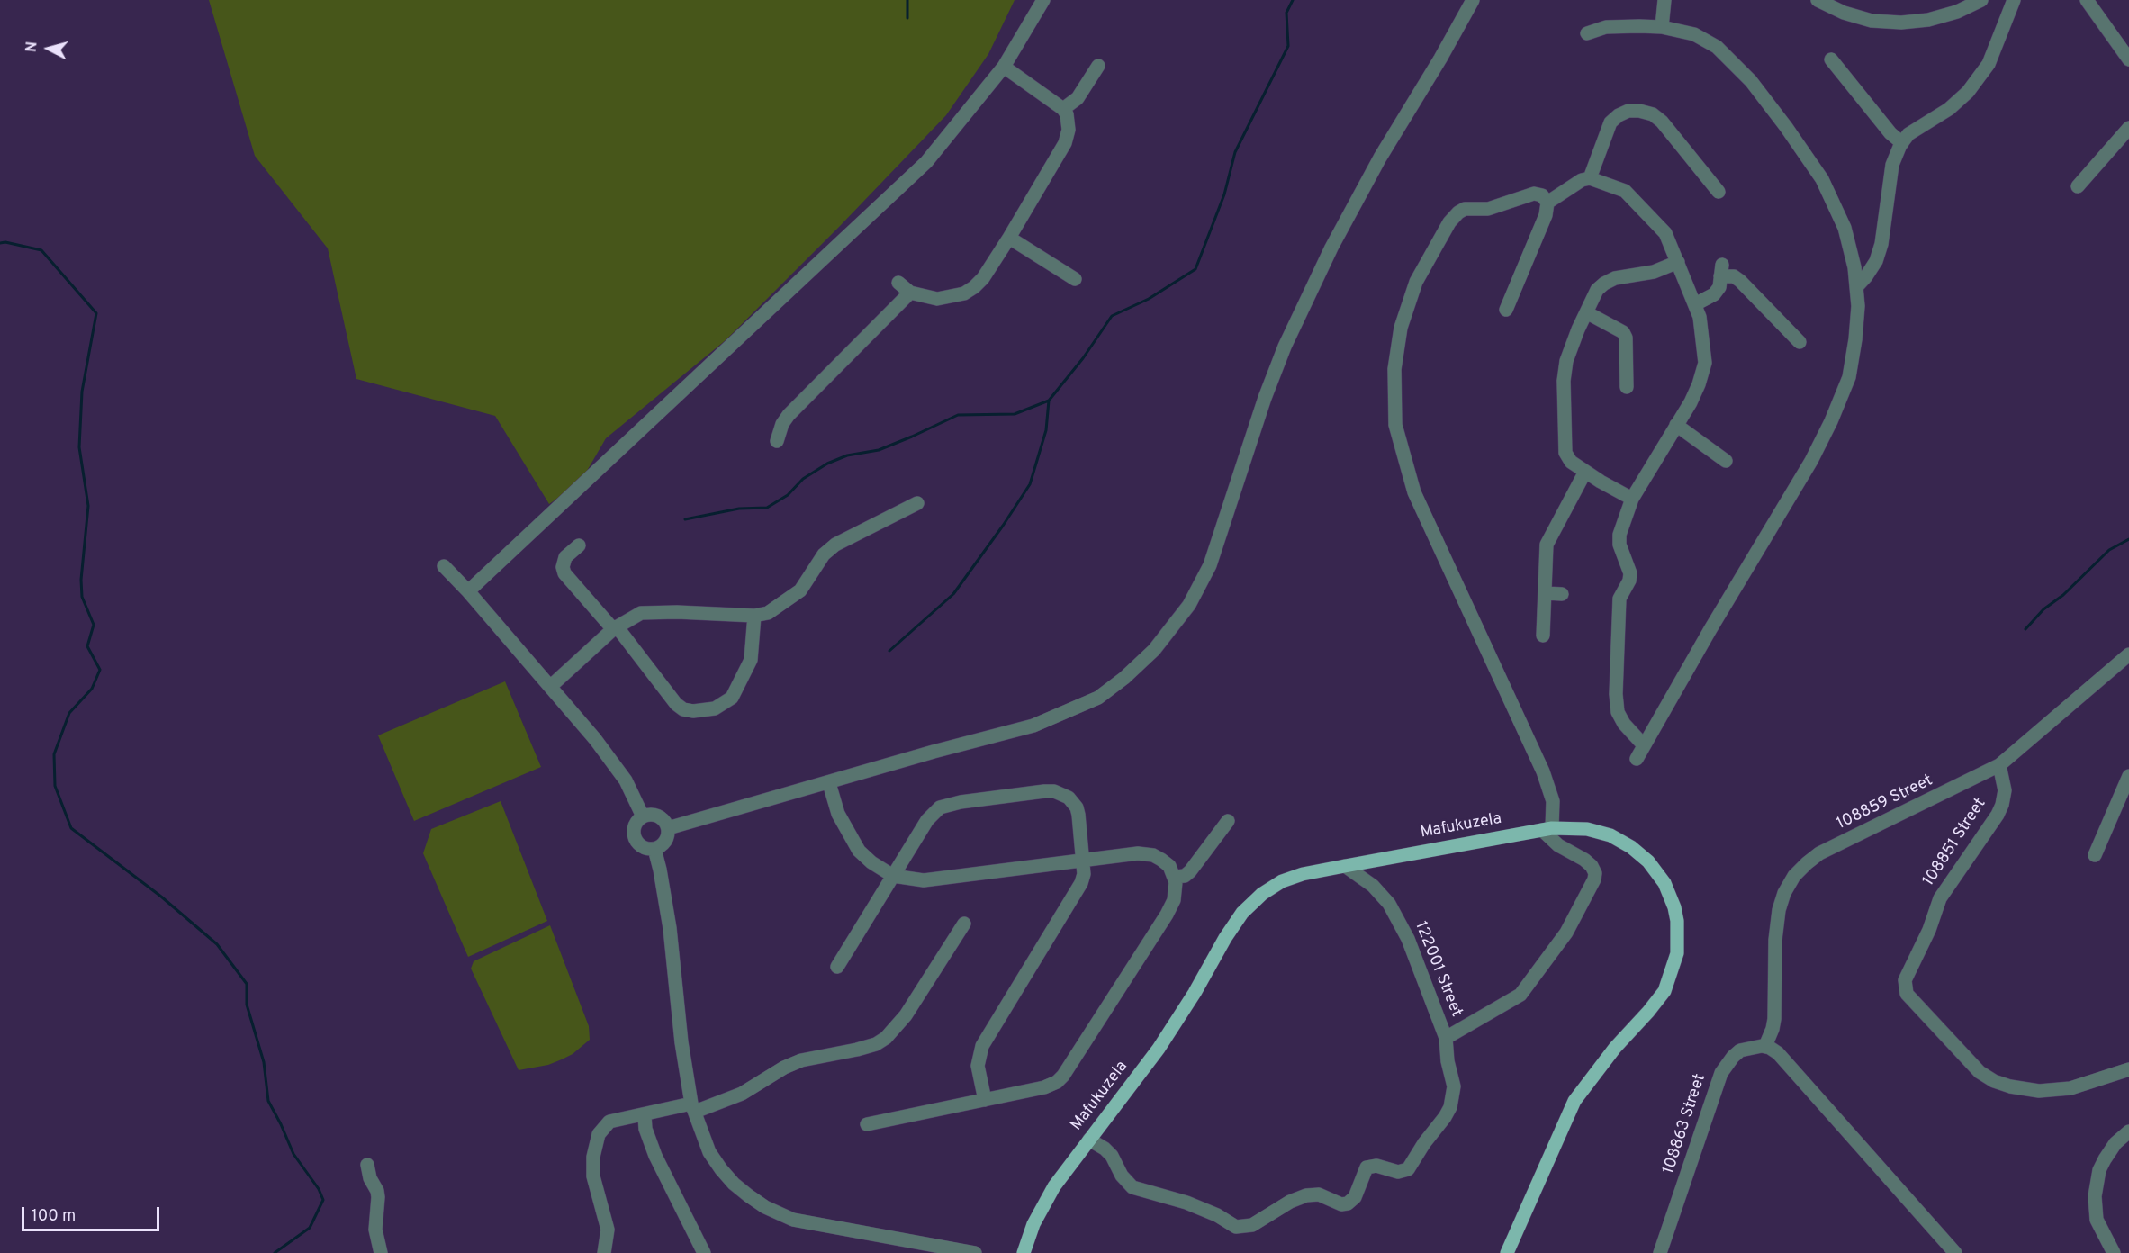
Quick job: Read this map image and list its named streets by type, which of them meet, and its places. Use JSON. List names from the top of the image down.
{
  "streets": {
    "main road": ["Mafukuzela"],
    "street": [
      "108859 Street",
      "108851 Street",
      "122001 Street",
      "108863 Street"
    ]
  },
  "crossings": [
    ["108859 Street", "108851 Street"],
    ["108859 Street", "108863 Street"],
    ["Mafukuzela", "122001 Street"]
  ],
  "scale_bar": "100 m",
  "north": "left"
}
